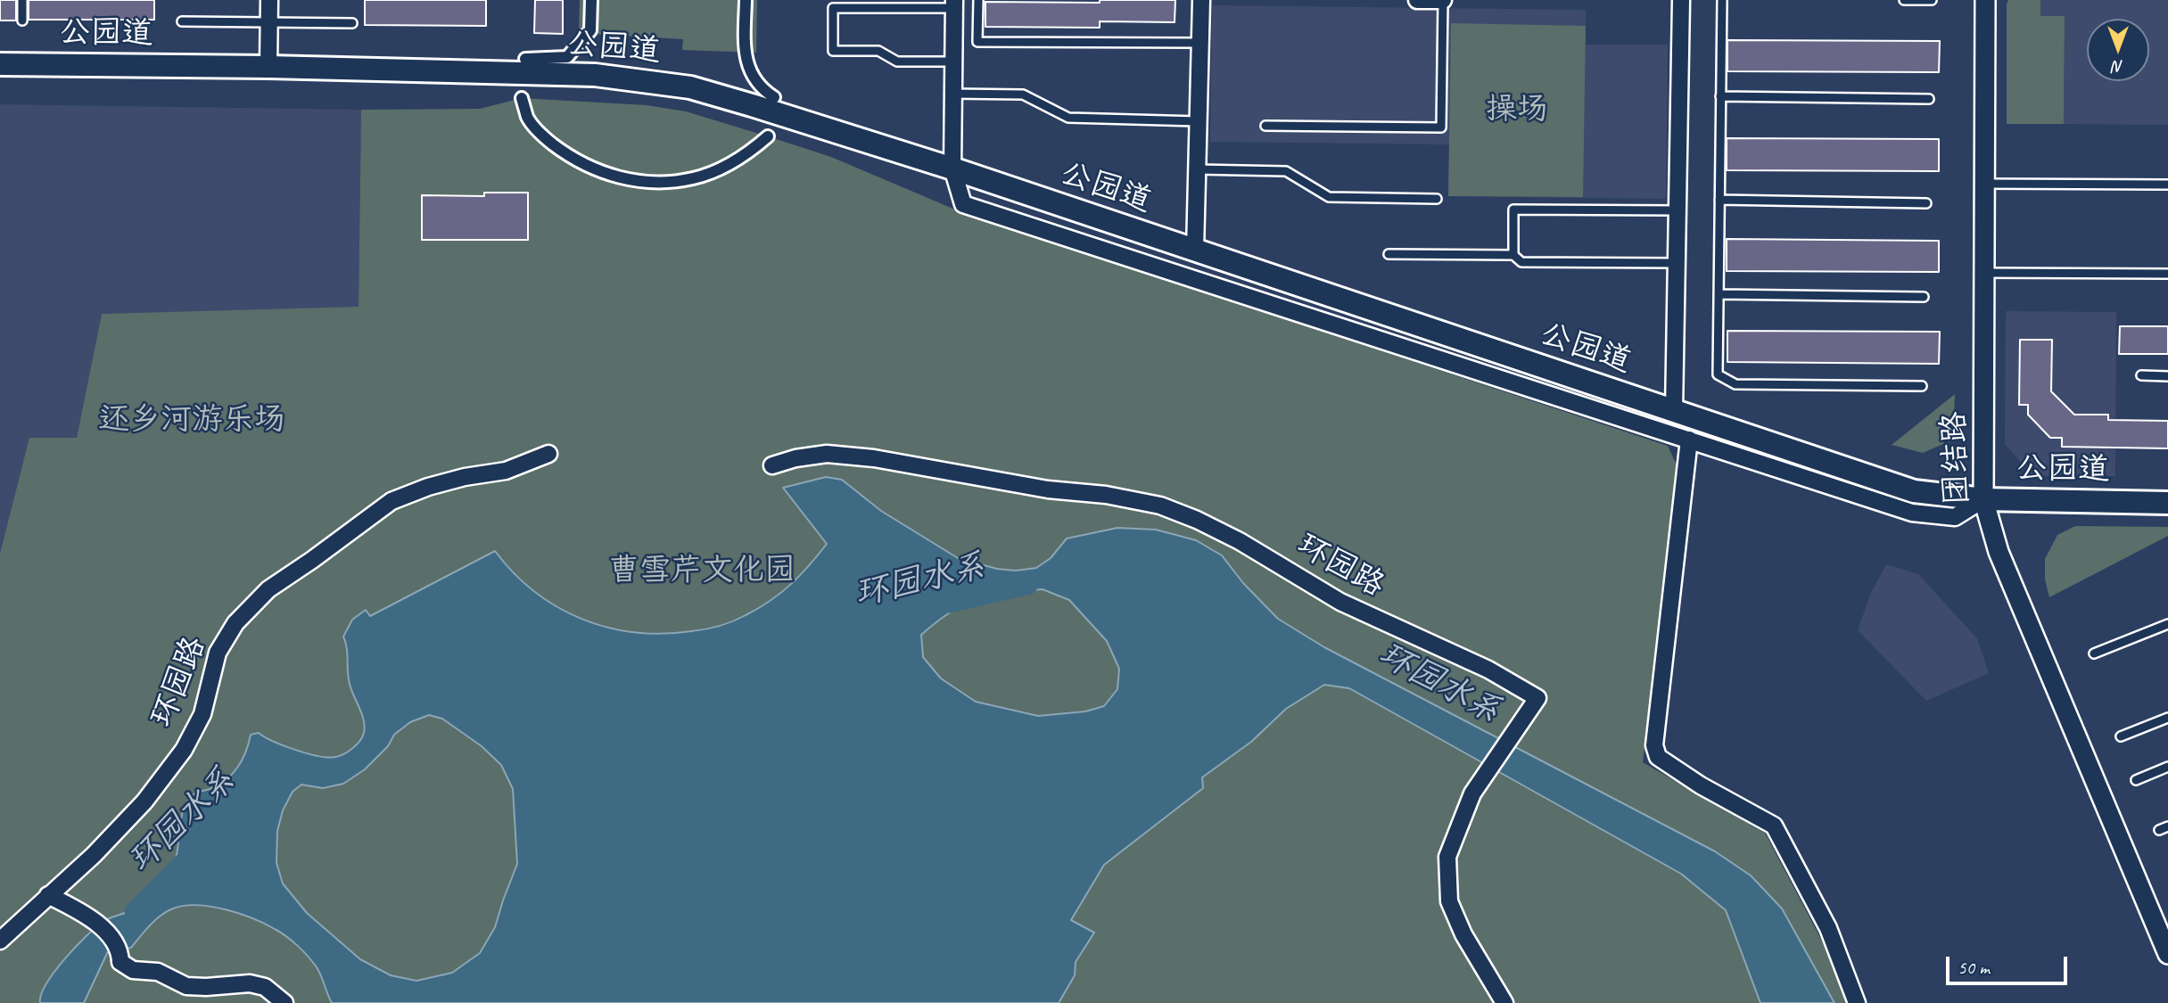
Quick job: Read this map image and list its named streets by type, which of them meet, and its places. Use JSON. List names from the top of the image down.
{
  "streets": {
    "main road": ["公园道"],
    "street": ["团结路", "环园路"]
  },
  "crossings": [
    ["公园道", "团结路"]
  ],
  "water": ["环园水系"],
  "parks": ["操场", "还乡河游乐场", "曹雪芹文化园"],
  "scale_bar": "50 m",
  "north": "bottom"
}
